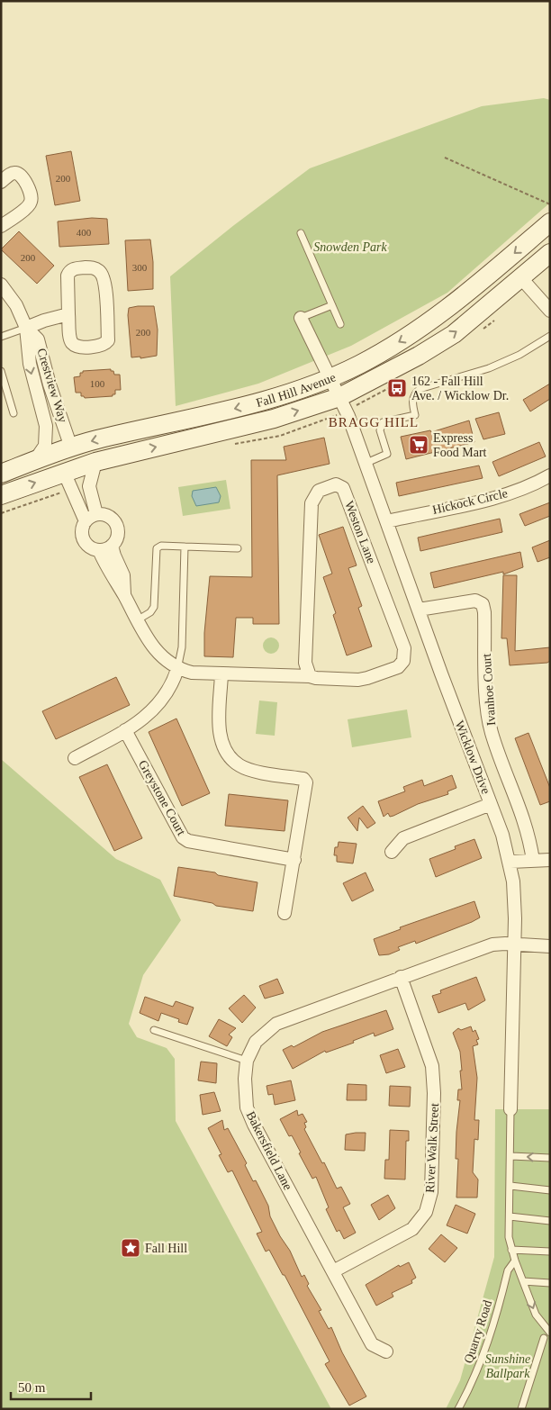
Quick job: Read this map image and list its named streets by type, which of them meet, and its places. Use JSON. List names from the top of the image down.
{
  "streets": {
    "main road": ["Fall Hill Avenue"],
    "street": [
      "Crestview Way",
      "Hickock Circle",
      "Weston Lane",
      "Ivanhoe Court",
      "Wicklow Drive",
      "Greystone Court",
      "River Walk Street",
      "Bakersfield Lane"
    ],
    "lane": ["Quarry Road"]
  },
  "crossings": [
    ["Crestview Way", "Fall Hill Avenue"],
    ["Fall Hill Avenue", "Weston Lane"],
    ["Fall Hill Avenue", "Wicklow Drive"],
    ["Hickock Circle", "Wicklow Drive"],
    ["Ivanhoe Court", "Wicklow Drive"],
    ["Wicklow Drive", "Bakersfield Lane"],
    ["Wicklow Drive", "Quarry Road"],
    ["River Walk Street", "Bakersfield Lane"]
  ],
  "districts": ["BRAGG HILL"],
  "parks": ["Snowden Park", "Sunshine Ballpark"],
  "places": {
    "bus stop": ["162 - Fall Hill Ave. / Wicklow Dr."],
    "supermarket": ["Express Food Mart"],
    "place": ["Fall Hill"]
  },
  "house_numbers": [
    "200",
    "400",
    "200",
    "300",
    "200",
    "100"
  ],
  "scale_bar": "50 m"
}
